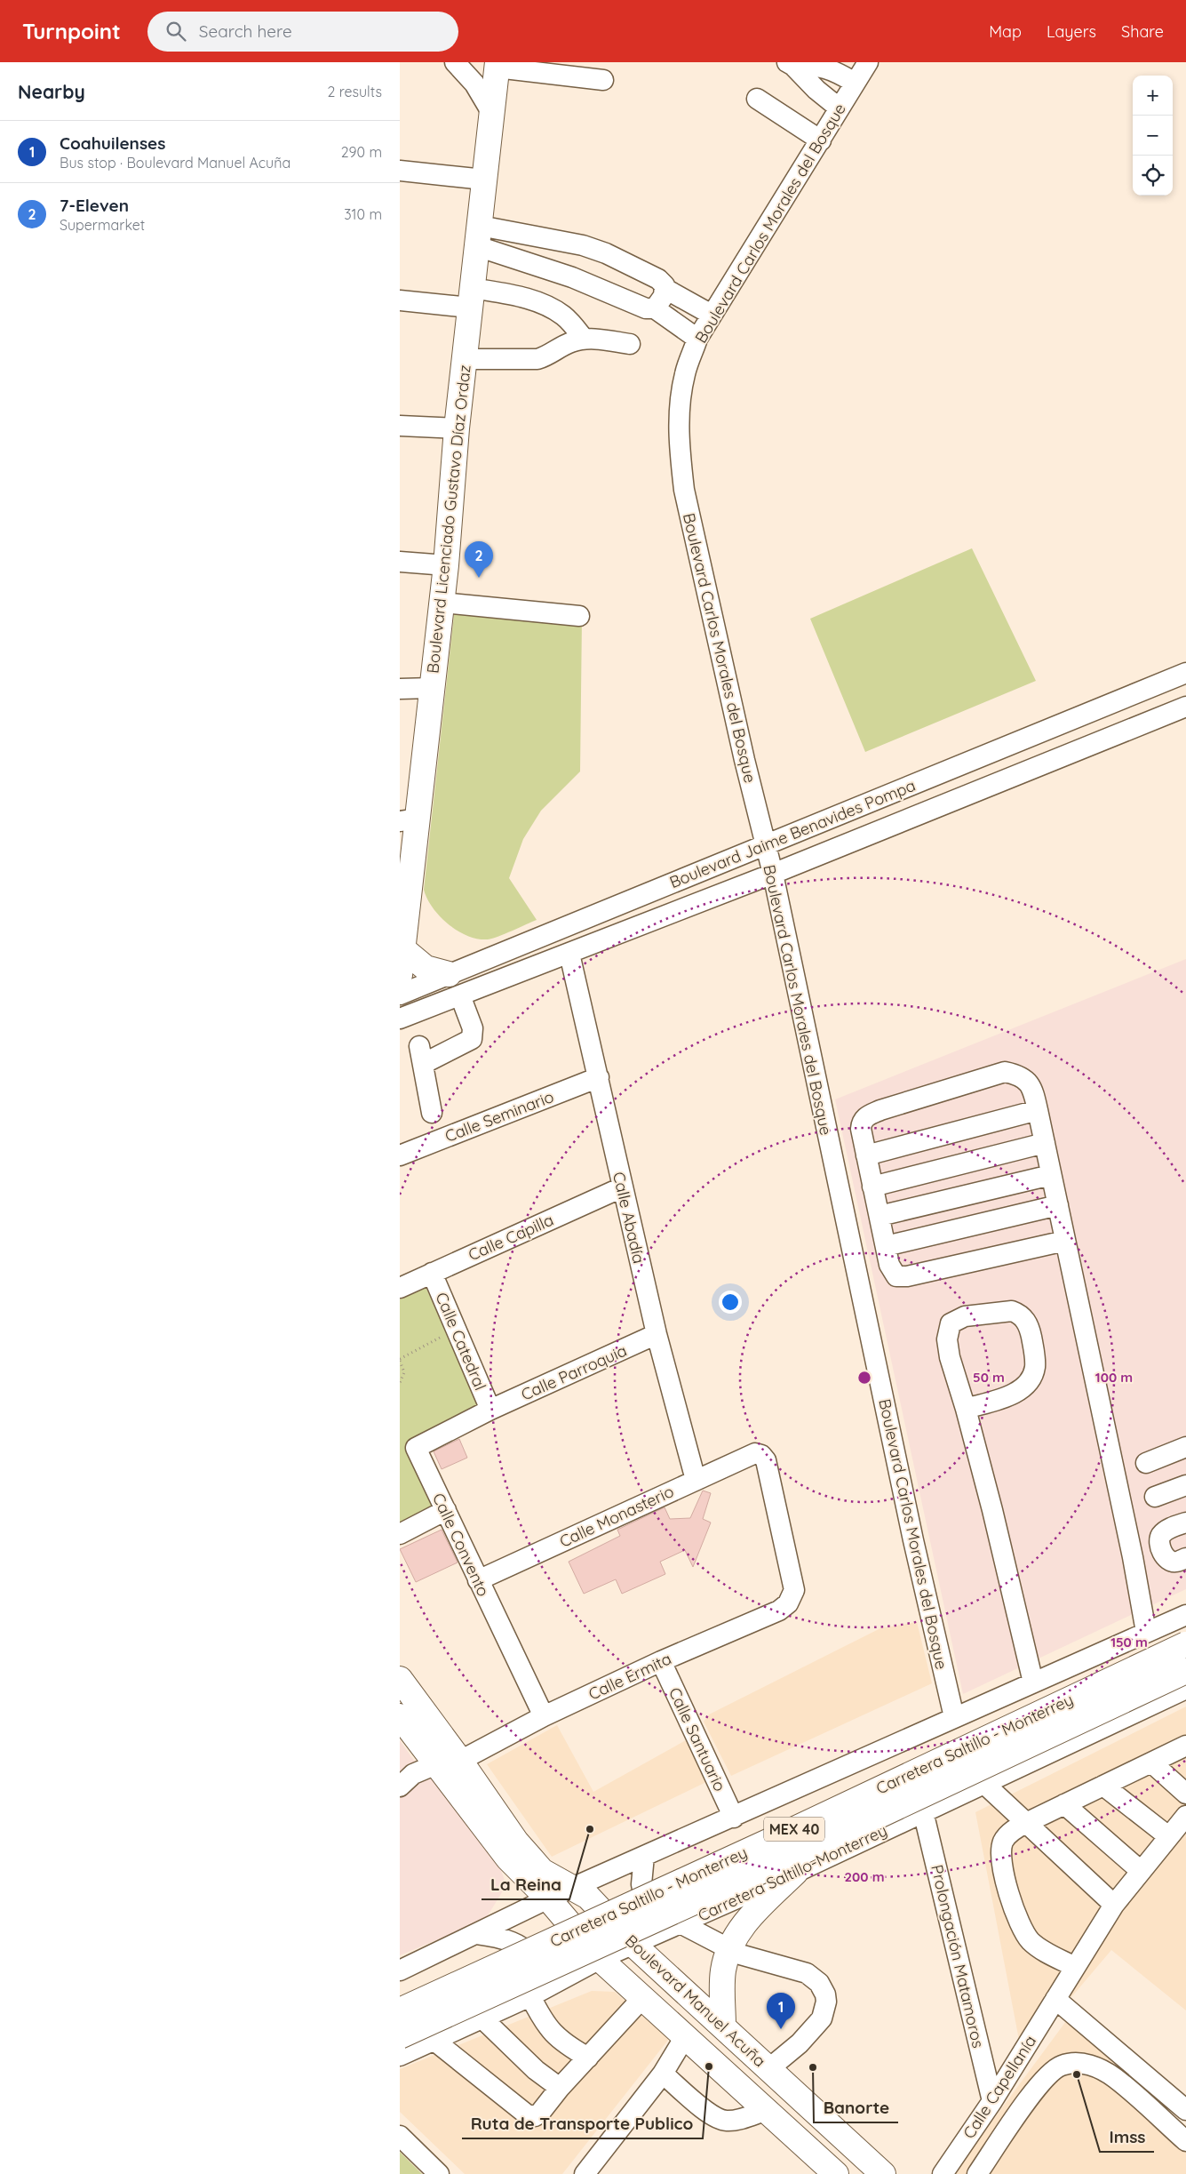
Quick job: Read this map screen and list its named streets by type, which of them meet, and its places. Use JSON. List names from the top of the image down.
{
  "streets": {
    "main road": [
      "Boulevard Licenciado Gustavo Díaz Ordaz",
      "Carretera Saltillo - Monterrey",
      "MEX 40",
      "Boulevard Manuel Acuña"
    ],
    "street": [
      "Boulevard Carlos Morales del Bosque",
      "Boulevard Jaime Benavides Pompa",
      "Calle Seminario",
      "Calle Abadía",
      "Calle Capilla",
      "Calle Catedral",
      "Calle Parroquia",
      "Calle Monasterio",
      "Calle Convento",
      "Calle Ermita",
      "Calle Santuario",
      "Carretera Saltillo-Monterrey",
      "Prolongación Matamoros",
      "Calle Capellanía"
    ]
  },
  "crossings": [
    ["Boulevard Carlos Morales del Bosque", "Boulevard Jaime Benavides Pompa"],
    ["Boulevard Jaime Benavides Pompa", "Calle Abadía"],
    ["Calle Seminario", "Calle Abadía"],
    ["Calle Abadía", "Calle Capilla"],
    ["Calle Abadía", "Calle Parroquia"],
    ["Calle Abadía", "Calle Monasterio"],
    ["Calle Capilla", "Calle Catedral"],
    ["Calle Catedral", "Calle Parroquia"],
    ["Calle Catedral", "Calle Convento"],
    ["Calle Parroquia", "Calle Convento"],
    ["Calle Monasterio", "Calle Convento"],
    ["Calle Monasterio", "Calle Ermita"],
    ["Calle Convento", "Calle Ermita"],
    ["Calle Ermita", "Calle Santuario"],
    ["Calle Ermita", "Boulevard Manuel Acuña"],
    ["Carretera Saltillo-Monterrey", "Prolongación Matamoros"],
    ["Carretera Saltillo-Monterrey", "Boulevard Manuel Acuña"],
    ["Prolongación Matamoros", "Calle Capellanía"]
  ],
  "places": [
    "La Reina",
    "Ruta de Transporte Publico",
    "Banorte",
    "Imss"
  ],
  "page": {
    "header": "Turnpoint",
    "search": "Search here",
    "nav": ["Map", "Layers", "Share"],
    "heading": ["Nearby", "2 results"],
    "map_buttons": ["+", "−"],
    "list": [
      {
        "mark": "1",
        "name": "Coahuilenses",
        "note": "Bus stop · Boulevard Manuel Acuña",
        "value": "290 m"
      },
      {
        "mark": "2",
        "name": "7-Eleven",
        "note": "Supermarket",
        "value": "310 m"
      }
    ],
    "pins": ["2", "1"]
  },
  "rings": [
    "50 m",
    "100 m",
    "150 m",
    "200 m"
  ]
}
